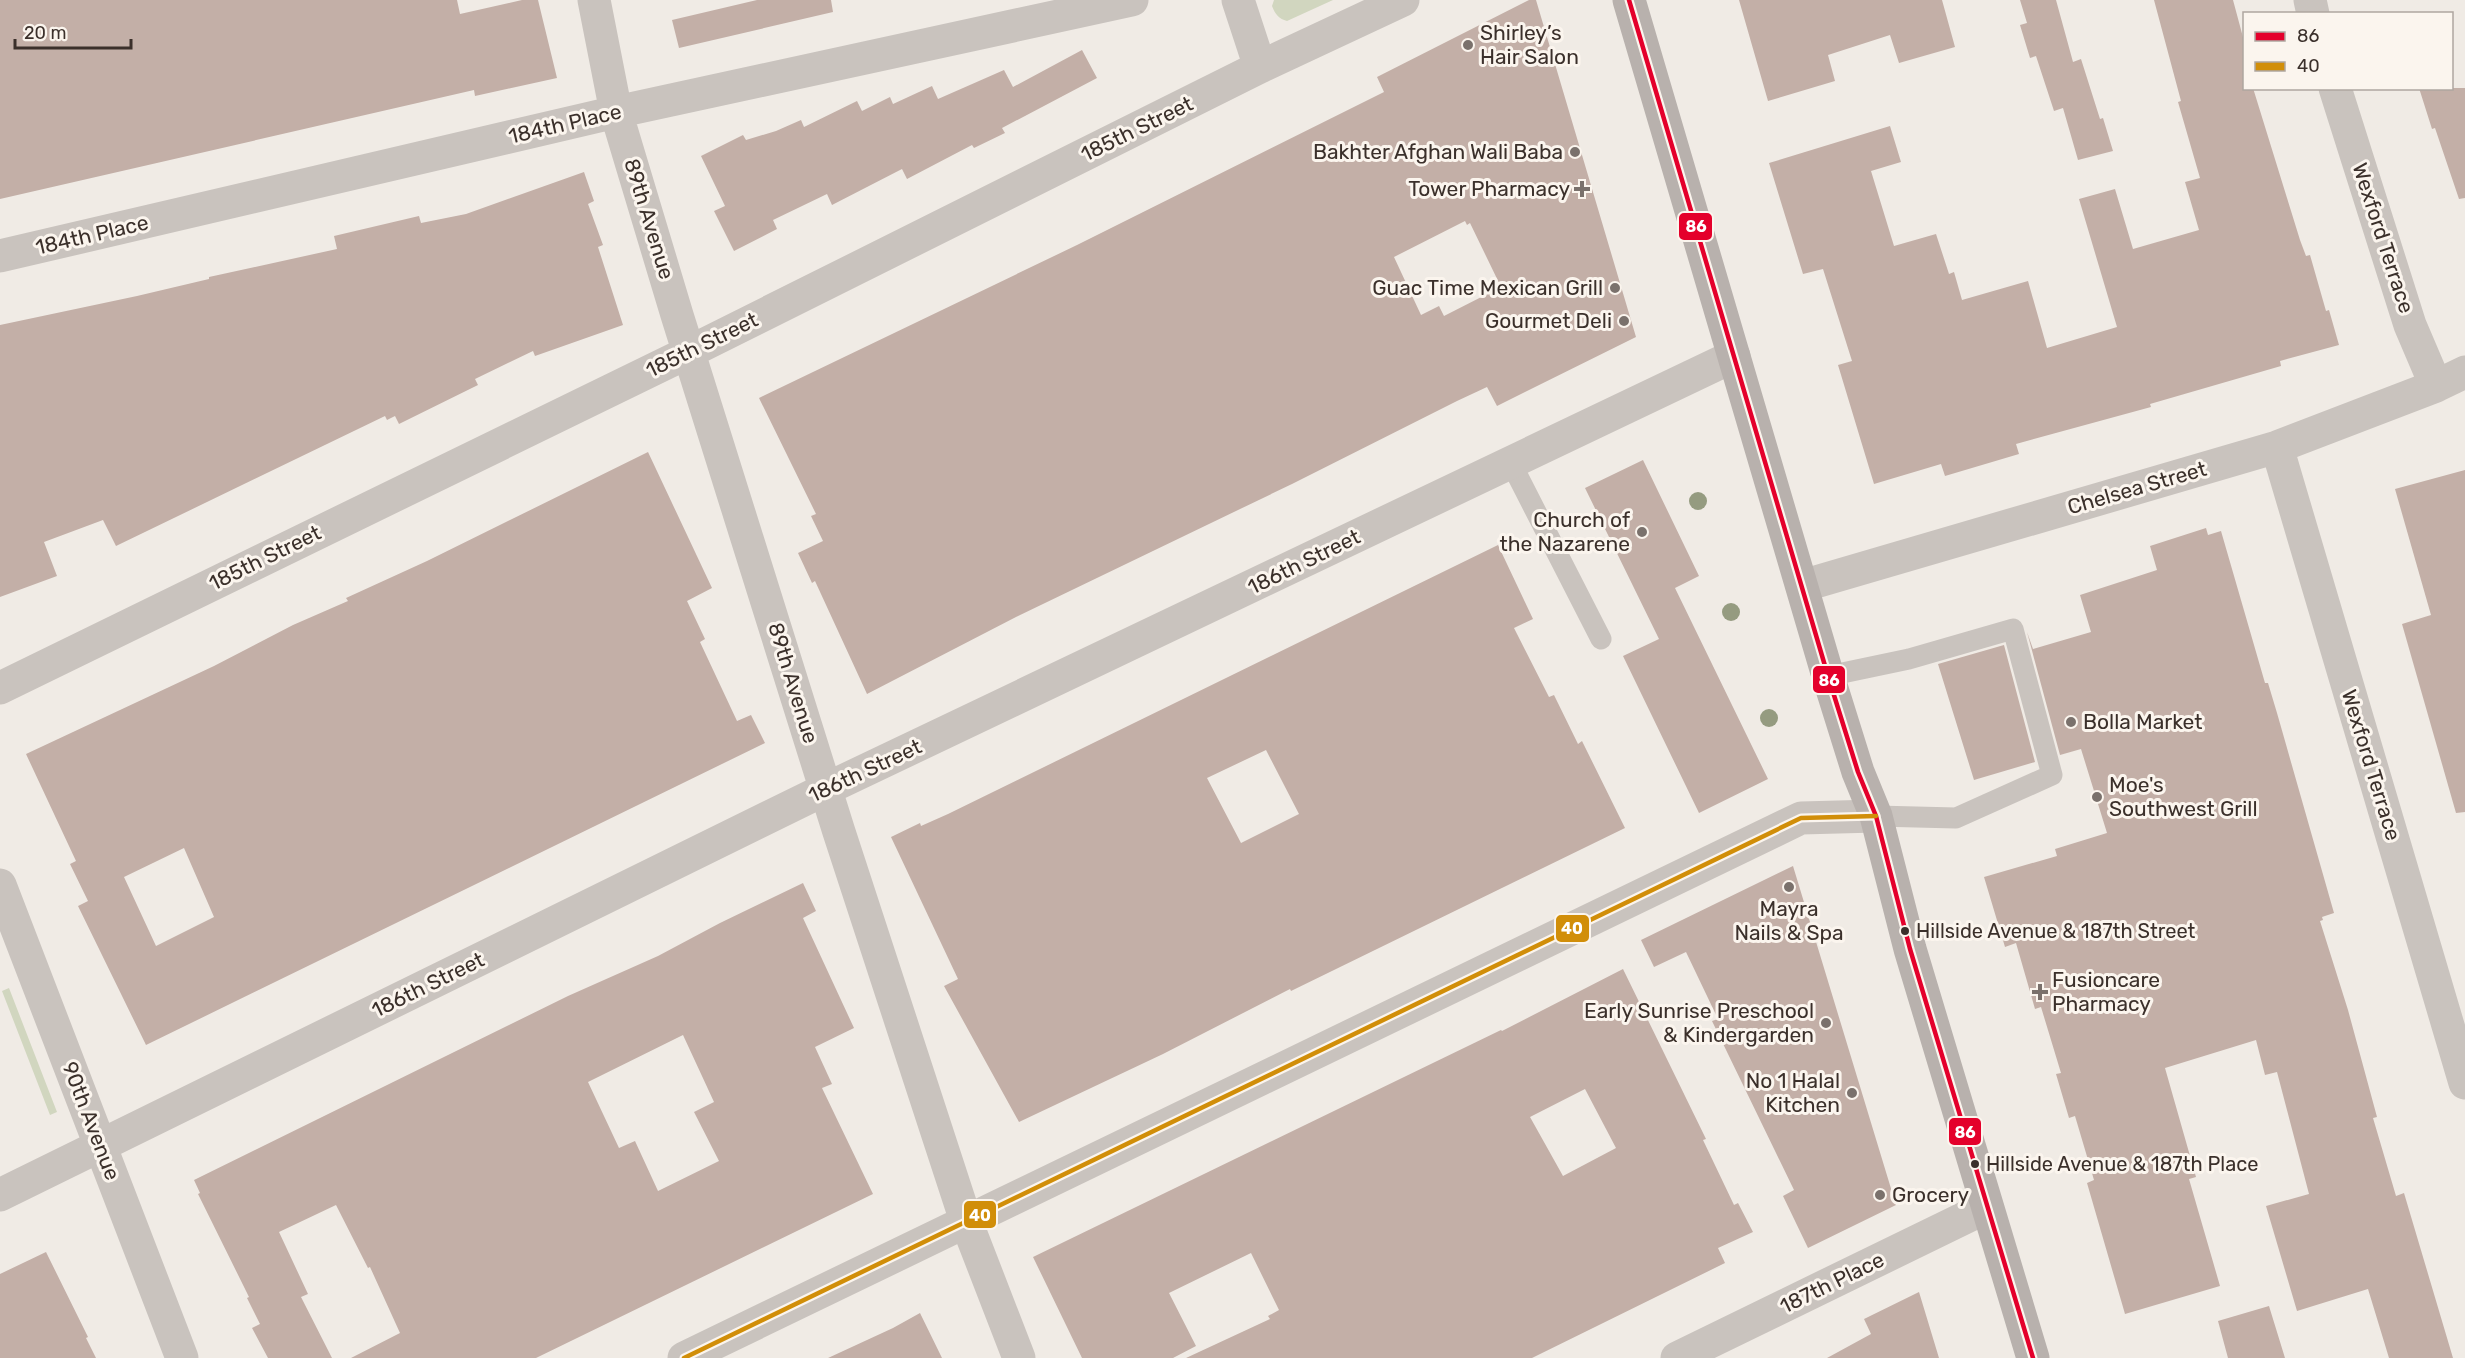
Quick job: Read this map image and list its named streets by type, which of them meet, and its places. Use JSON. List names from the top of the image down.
{
  "streets": {
    "street": [
      "184th Place",
      "185th Street",
      "89th Avenue",
      "Wexford Terrace",
      "Chelsea Street",
      "186th Street",
      "90th Avenue",
      "187th Place"
    ]
  },
  "crossings": [
    ["184th Place", "89th Avenue"],
    ["185th Street", "89th Avenue"],
    ["89th Avenue", "186th Street"],
    ["Wexford Terrace", "Chelsea Street"],
    ["186th Street", "90th Avenue"]
  ],
  "places": {
    "other": [
      "Shirley’s Hair Salon",
      "Bakhter Afghan Wali Baba",
      "Guac Time Mexican Grill",
      "Gourmet Deli",
      "Church of the Nazarene",
      "Bolla Market",
      "Moe's Southwest Grill",
      "Mayra Nails & Spa",
      "Hillside Avenue & 187th Street",
      "Early Sunrise Preschool & Kindergarden",
      "No 1 Halal Kitchen",
      "Hillside Avenue & 187th Place",
      "Grocery"
    ],
    "health": ["Tower Pharmacy", "Fusioncare Pharmacy"]
  },
  "lines": ["transit line 86", "transit line 40"],
  "legend": ["86", "40"],
  "scale_bar": "20 m"
}
